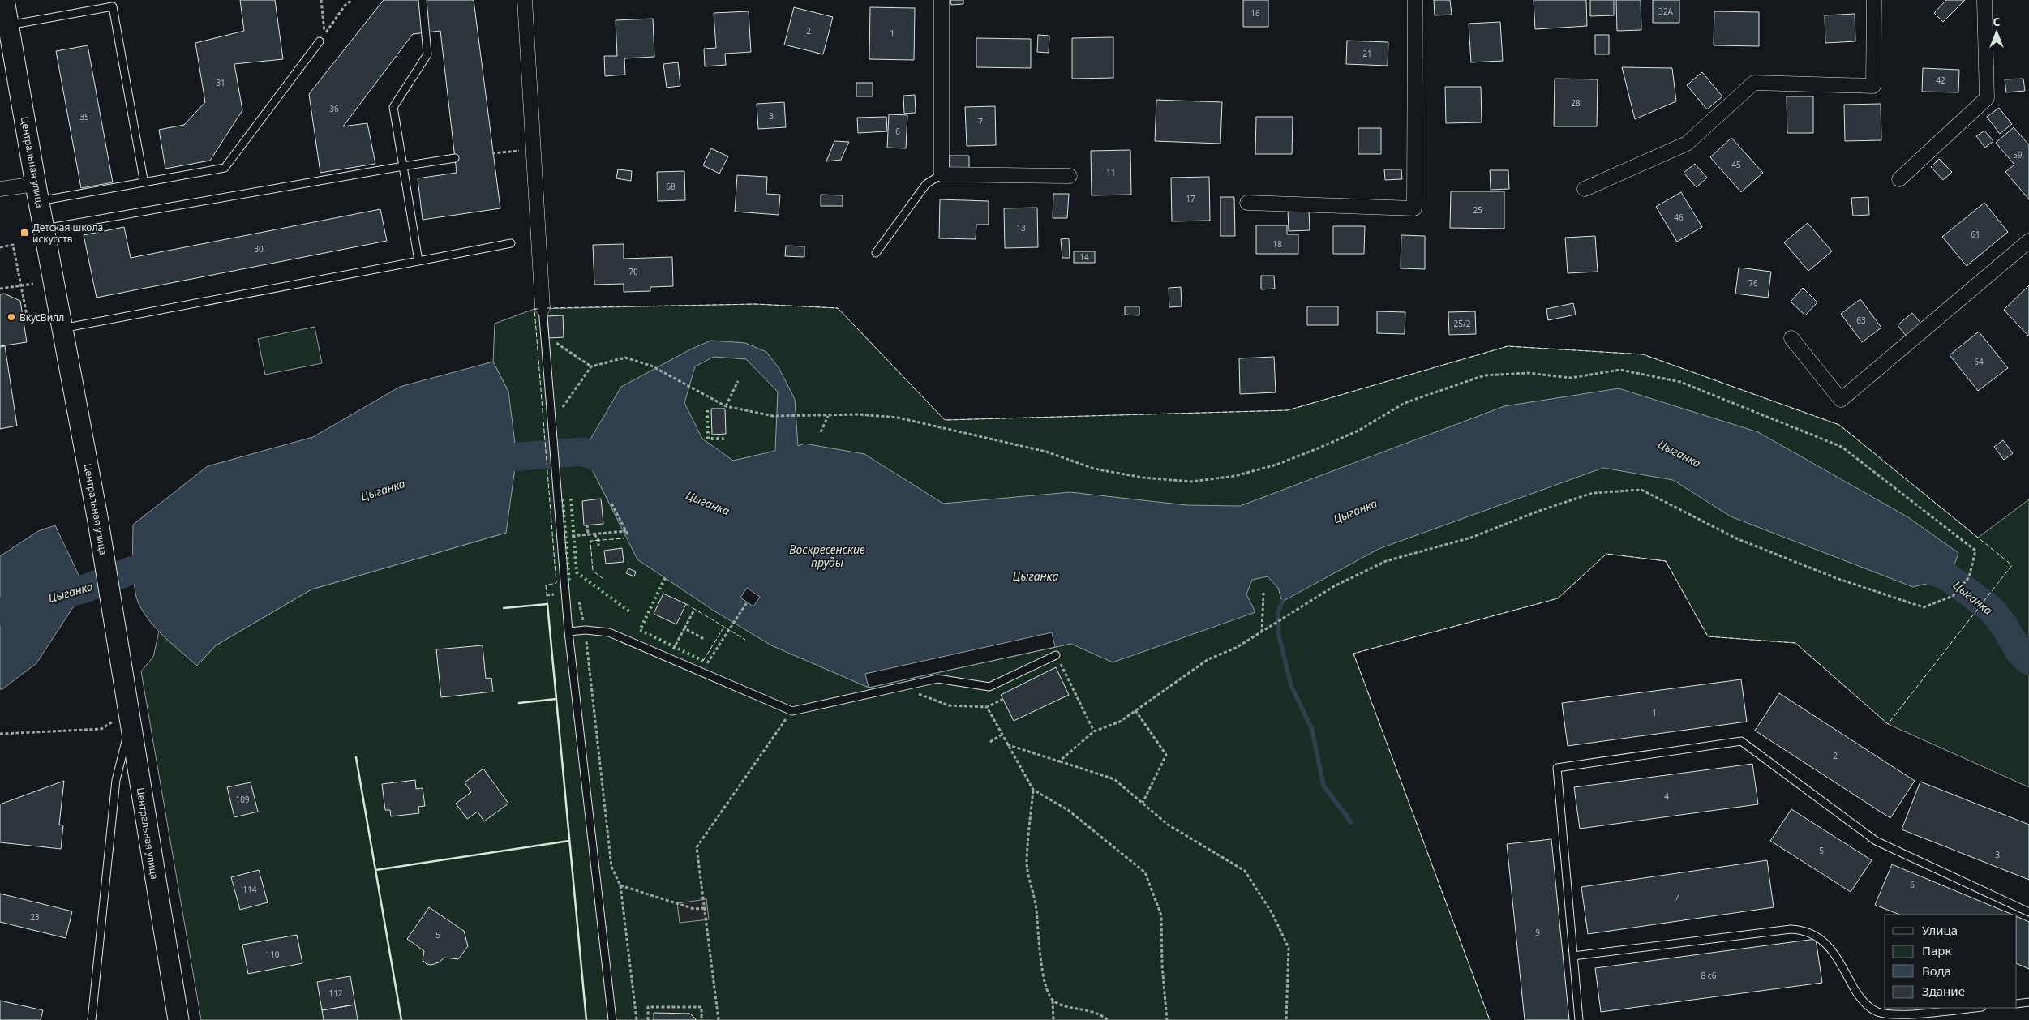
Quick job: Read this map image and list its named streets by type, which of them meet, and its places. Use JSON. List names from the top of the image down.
{
  "streets": {
    "main road": ["Центральная улица"]
  },
  "water": ["Цыганка", "Воскресенские пруды"],
  "places": {
    "transit": ["Детская школа искусств"],
    "other": ["ВкусВилл"]
  },
  "house_numbers": [
    "32А",
    "16",
    "2",
    "1",
    "21",
    "42",
    "31",
    "28",
    "36",
    "3",
    "35",
    "7",
    "6",
    "59",
    "45",
    "11",
    "68",
    "17",
    "25",
    "46",
    "13",
    "61",
    "18",
    "30",
    "14",
    "70",
    "76",
    "63",
    "25/2",
    "64",
    "1",
    "2",
    "4",
    "109",
    "5",
    "3",
    "6",
    "114",
    "7",
    "23",
    "9",
    "5",
    "110",
    "8 с6",
    "112"
  ],
  "legend": [
    "Улица",
    "Парк",
    "Вода",
    "Здание"
  ],
  "north": "top"
}
